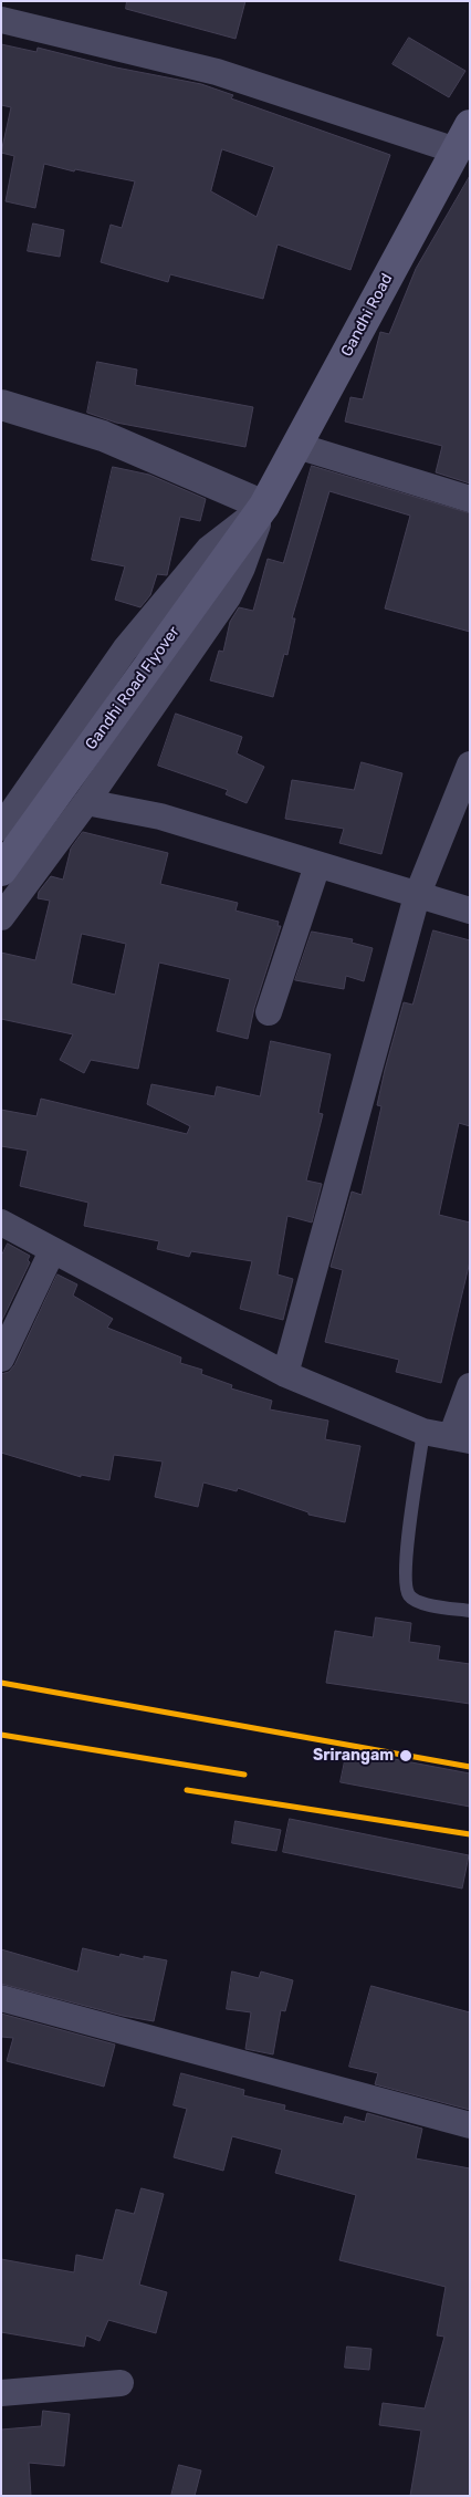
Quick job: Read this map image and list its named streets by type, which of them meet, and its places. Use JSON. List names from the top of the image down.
{
  "streets": {
    "main road": ["Gandhi Road", "Gandhi Road Flyover"]
  },
  "crossings": [
    ["Gandhi Road", "Gandhi Road Flyover"]
  ],
  "places": ["Srirangam"]
}
